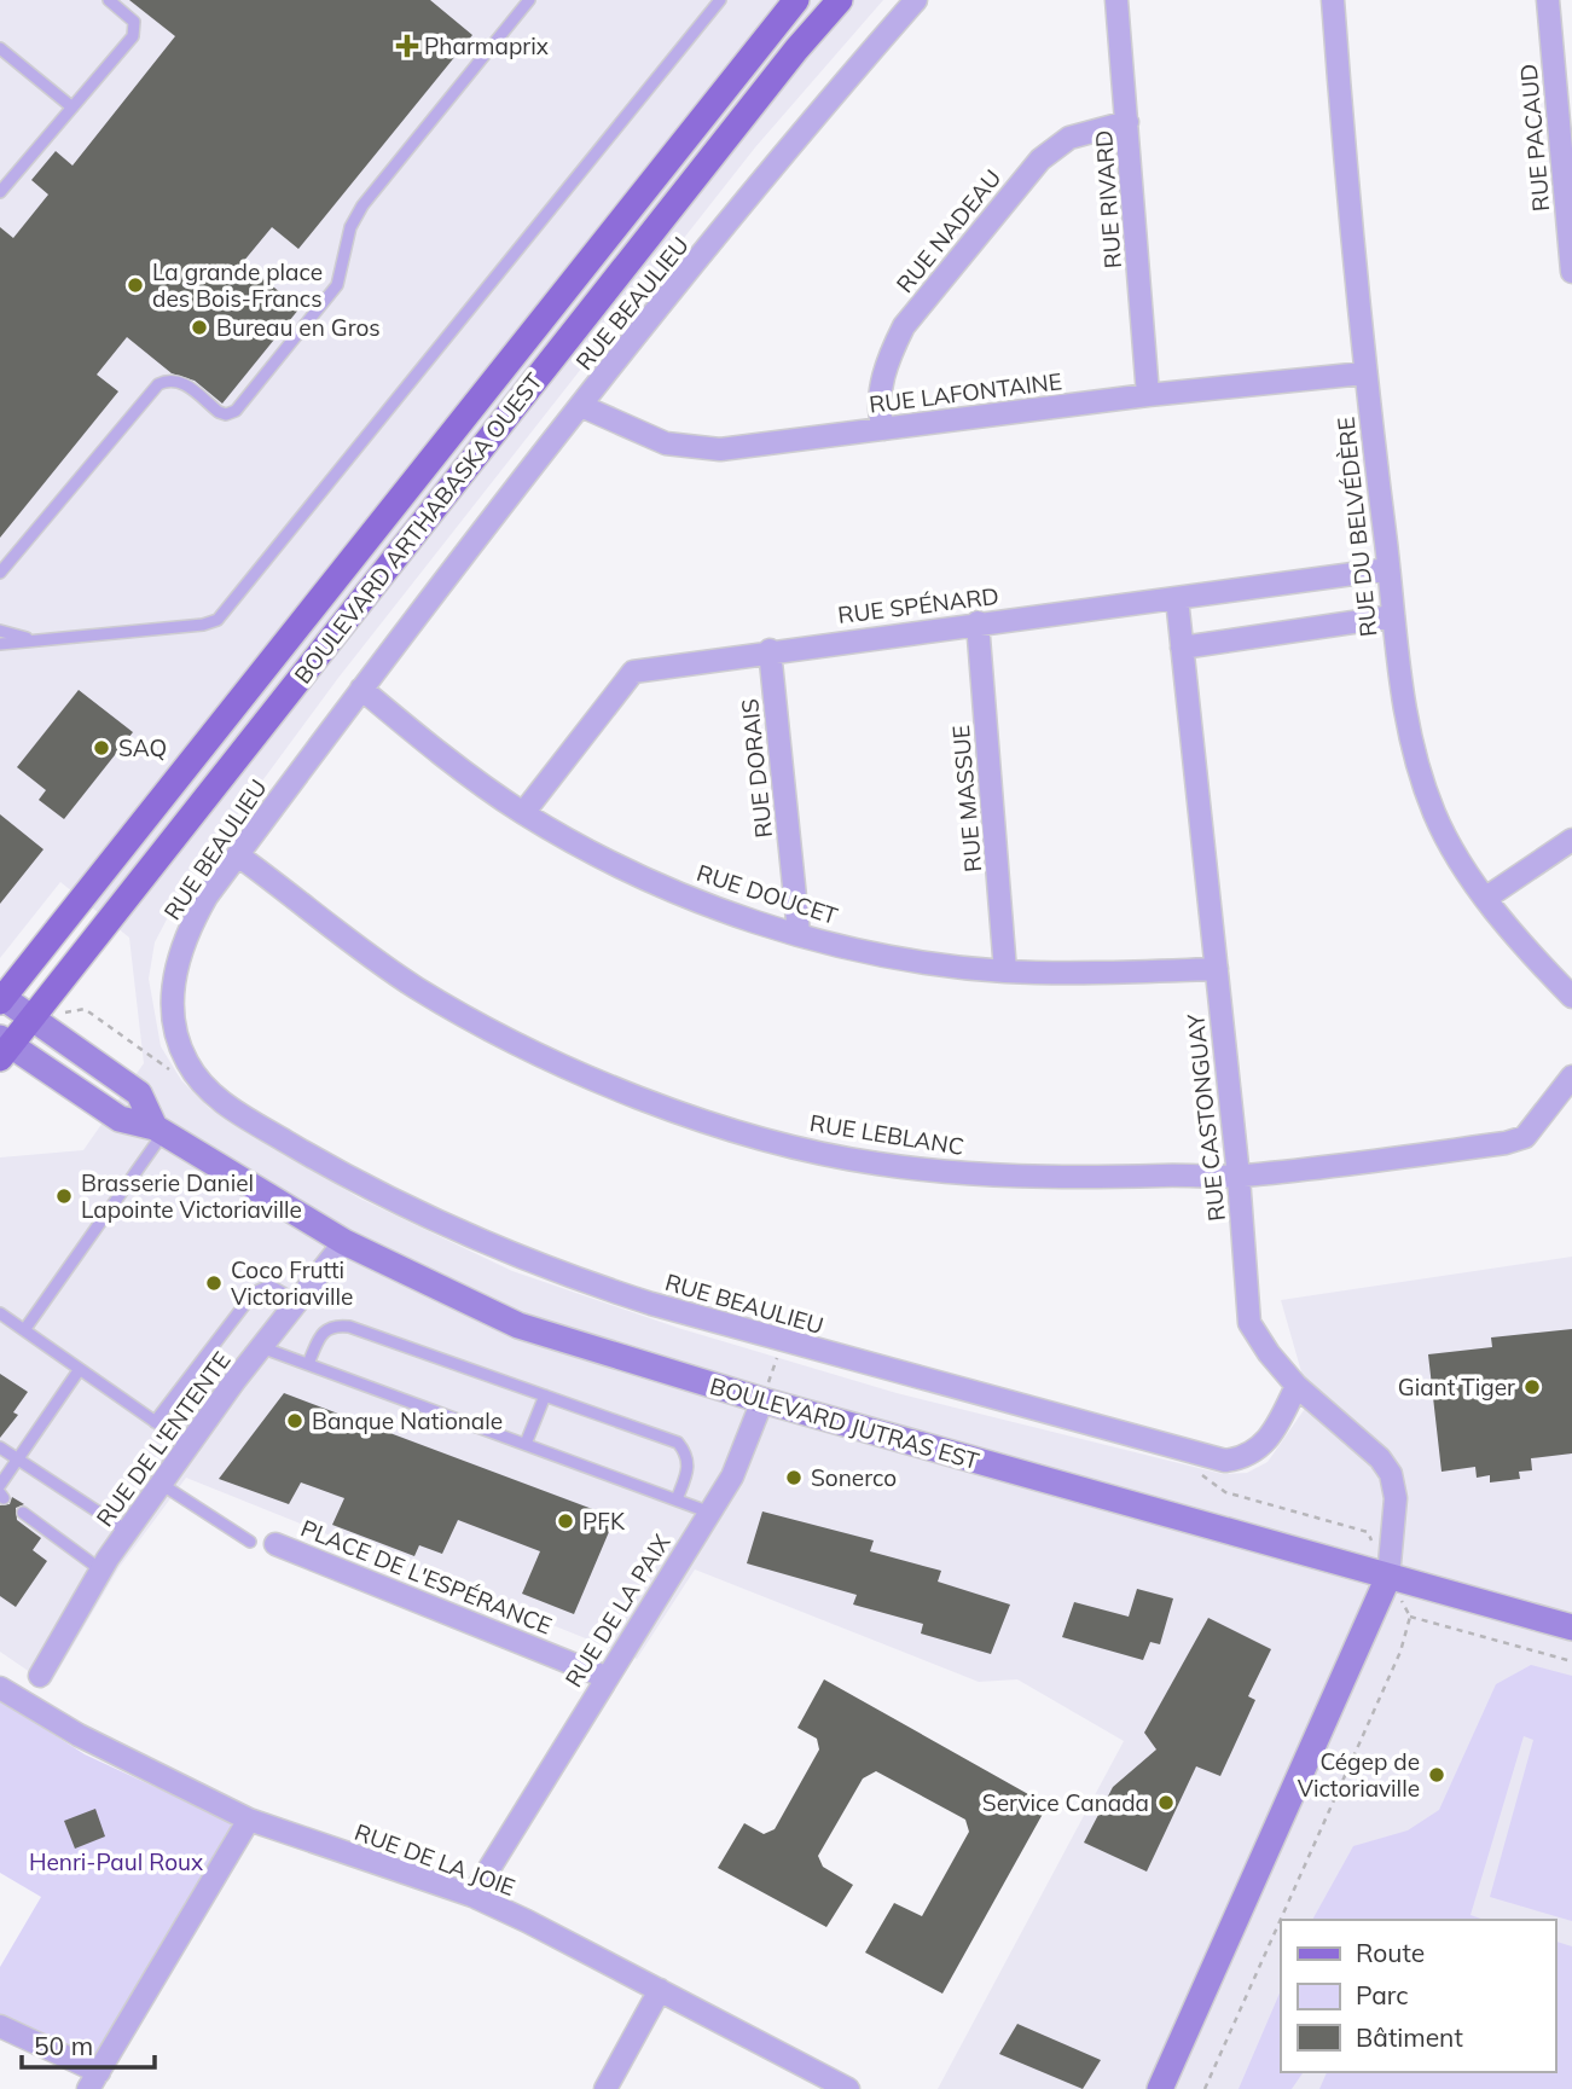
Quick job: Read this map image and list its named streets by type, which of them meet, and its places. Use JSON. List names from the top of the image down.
{
  "streets": {
    "main road": ["BOULEVARD ARTHABASKA OUEST", "BOULEVARD JUTRAS EST"],
    "street": [
      "RUE PACAUD",
      "RUE RIVARD",
      "RUE NADEAU",
      "RUE BEAULIEU",
      "RUE LAFONTAINE",
      "RUE DU BELVÉDÈRE",
      "RUE SPÉNARD",
      "RUE DORAIS",
      "RUE MASSUE",
      "RUE DOUCET",
      "RUE CASTONGUAY",
      "RUE LEBLANC",
      "RUE DE L'ENTENTE",
      "PLACE DE L'ESPÉRANCE",
      "RUE DE LA PAIX",
      "RUE DE LA JOIE"
    ]
  },
  "crossings": [
    ["RUE RIVARD", "RUE NADEAU"],
    ["RUE RIVARD", "RUE LAFONTAINE"],
    ["RUE NADEAU", "RUE LAFONTAINE"],
    ["RUE BEAULIEU", "RUE LAFONTAINE"],
    ["RUE BEAULIEU", "RUE DOUCET"],
    ["RUE BEAULIEU", "RUE CASTONGUAY"],
    ["RUE BEAULIEU", "RUE LEBLANC"],
    ["RUE LAFONTAINE", "RUE DU BELVÉDÈRE"],
    ["RUE DU BELVÉDÈRE", "RUE SPÉNARD"],
    ["BOULEVARD ARTHABASKA OUEST", "BOULEVARD JUTRAS EST"],
    ["RUE SPÉNARD", "RUE DORAIS"],
    ["RUE SPÉNARD", "RUE MASSUE"],
    ["RUE SPÉNARD", "RUE DOUCET"],
    ["RUE SPÉNARD", "RUE CASTONGUAY"],
    ["RUE DORAIS", "RUE DOUCET"],
    ["RUE MASSUE", "RUE DOUCET"],
    ["RUE DOUCET", "RUE CASTONGUAY"],
    ["RUE CASTONGUAY", "RUE LEBLANC"],
    ["RUE CASTONGUAY", "BOULEVARD JUTRAS EST"],
    ["BOULEVARD JUTRAS EST", "RUE DE L'ENTENTE"],
    ["BOULEVARD JUTRAS EST", "RUE DE LA PAIX"],
    ["PLACE DE L'ESPÉRANCE", "RUE DE LA PAIX"],
    ["RUE DE LA PAIX", "RUE DE LA JOIE"]
  ],
  "parks": ["Henri-Paul Roux"],
  "places": {
    "health": ["Pharmaprix"],
    "other": [
      "La grande place des Bois-Francs",
      "Bureau en Gros",
      "SAQ",
      "Brasserie Daniel Lapointe Victoriaville",
      "Coco Frutti Victoriaville",
      "Giant Tiger",
      "Banque Nationale",
      "Sonerco",
      "PFK",
      "Cégep de Victoriaville",
      "Service Canada"
    ]
  },
  "legend": ["Route", "Parc", "Bâtiment"],
  "scale_bar": "50 m"
}
